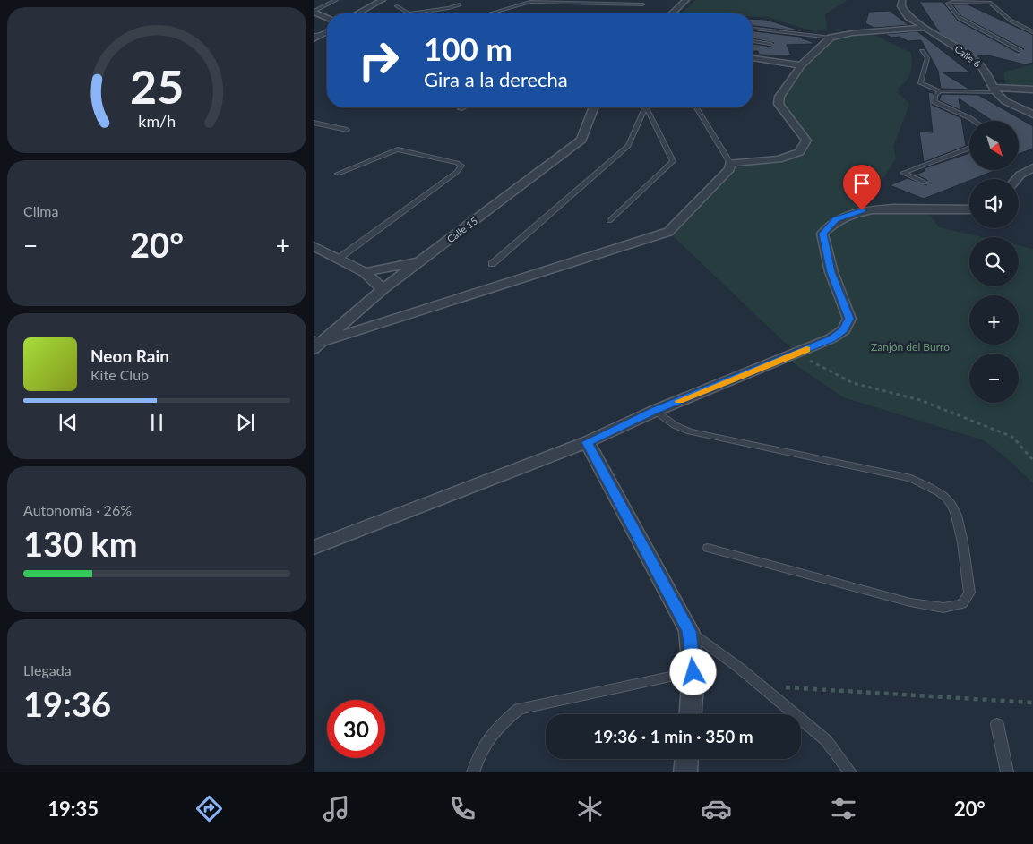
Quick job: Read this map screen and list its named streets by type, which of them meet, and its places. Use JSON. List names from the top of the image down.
{
  "streets": {
    "street": ["Calle 6", "Calle 15"]
  },
  "parks": ["Zanjón del Burro"],
  "north": "bottom right",
  "page": {
    "turn": ["100 m", "Gira a la derecha"],
    "map_buttons": ["+", "−"],
    "tile": [
      "Clima",
      ["Autonomía · 26%", "130 km"],
      ["Llegada", "19:36"]
    ],
    "heat": ["−", "20°", "+"],
    "song": ["Neon Rain", "Kite Club"],
    "limit": "30",
    "trip": "19:36 · 1 min · 350 m",
    "tabs": ["19:35", "20°"],
    "gauge": ["25", "km/h"]
  }
}
